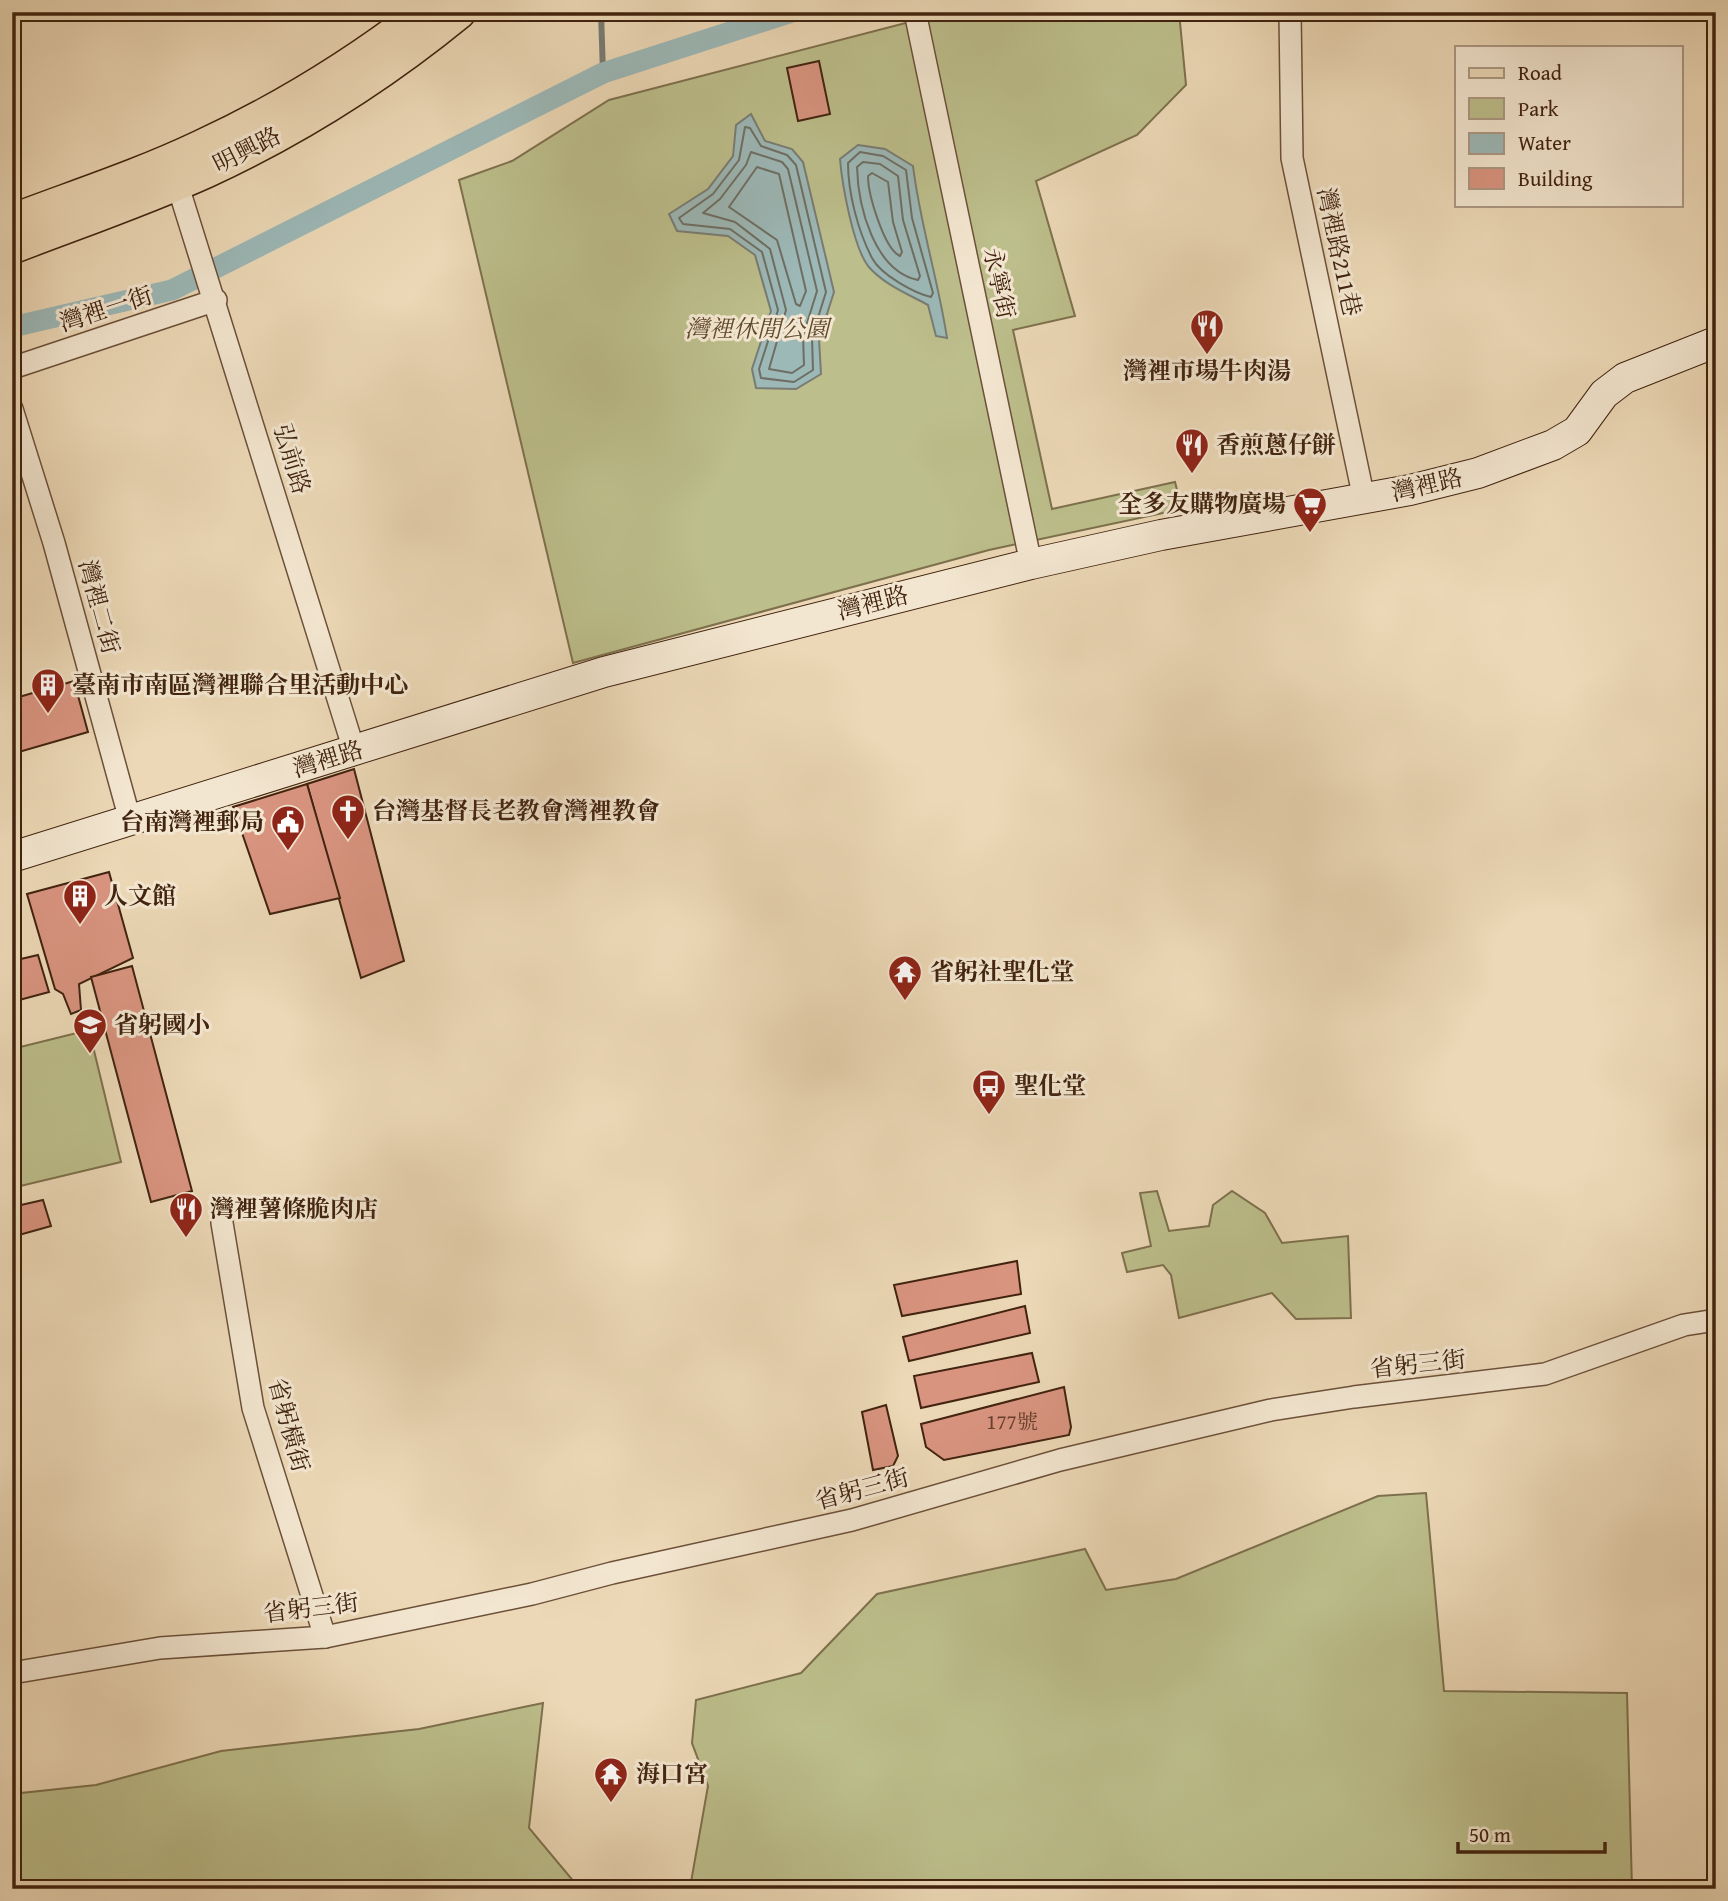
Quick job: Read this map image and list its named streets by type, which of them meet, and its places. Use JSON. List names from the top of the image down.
{
  "streets": {
    "main road": ["明興路"],
    "street": [
      "灣裡路211巷",
      "永寧街",
      "灣裡一街",
      "弘前路",
      "灣裡路",
      "灣裡二街",
      "省躬三街",
      "省躬橫街"
    ]
  },
  "crossings": [
    ["明興路", "弘前路"],
    ["灣裡路211巷", "灣裡路"],
    ["永寧街", "灣裡路"],
    ["灣裡一街", "弘前路"],
    ["弘前路", "灣裡路"],
    ["灣裡路", "灣裡二街"],
    ["省躬三街", "省躬橫街"]
  ],
  "parks": ["灣裡休閒公園"],
  "places": {
    "restaurant": ["灣裡市場牛肉湯", "香煎蔥仔餅", "灣裡薯條脆肉店"],
    "supermarket": ["全多友購物廣場"],
    "building": ["臺南市南區灣裡聯合里活動中心", "人文館"],
    "church": ["台灣基督長老教會灣裡教會"],
    "public building": ["台南灣裡郵局"],
    "temple": ["省躬社聖化堂", "海口宮"],
    "school or university": ["省躬國小"],
    "bus stop": ["聖化堂"]
  },
  "house_numbers": ["177號"],
  "legend": [
    "Road",
    "Park",
    "Water",
    "Building"
  ],
  "scale_bar": "50 m"
}
